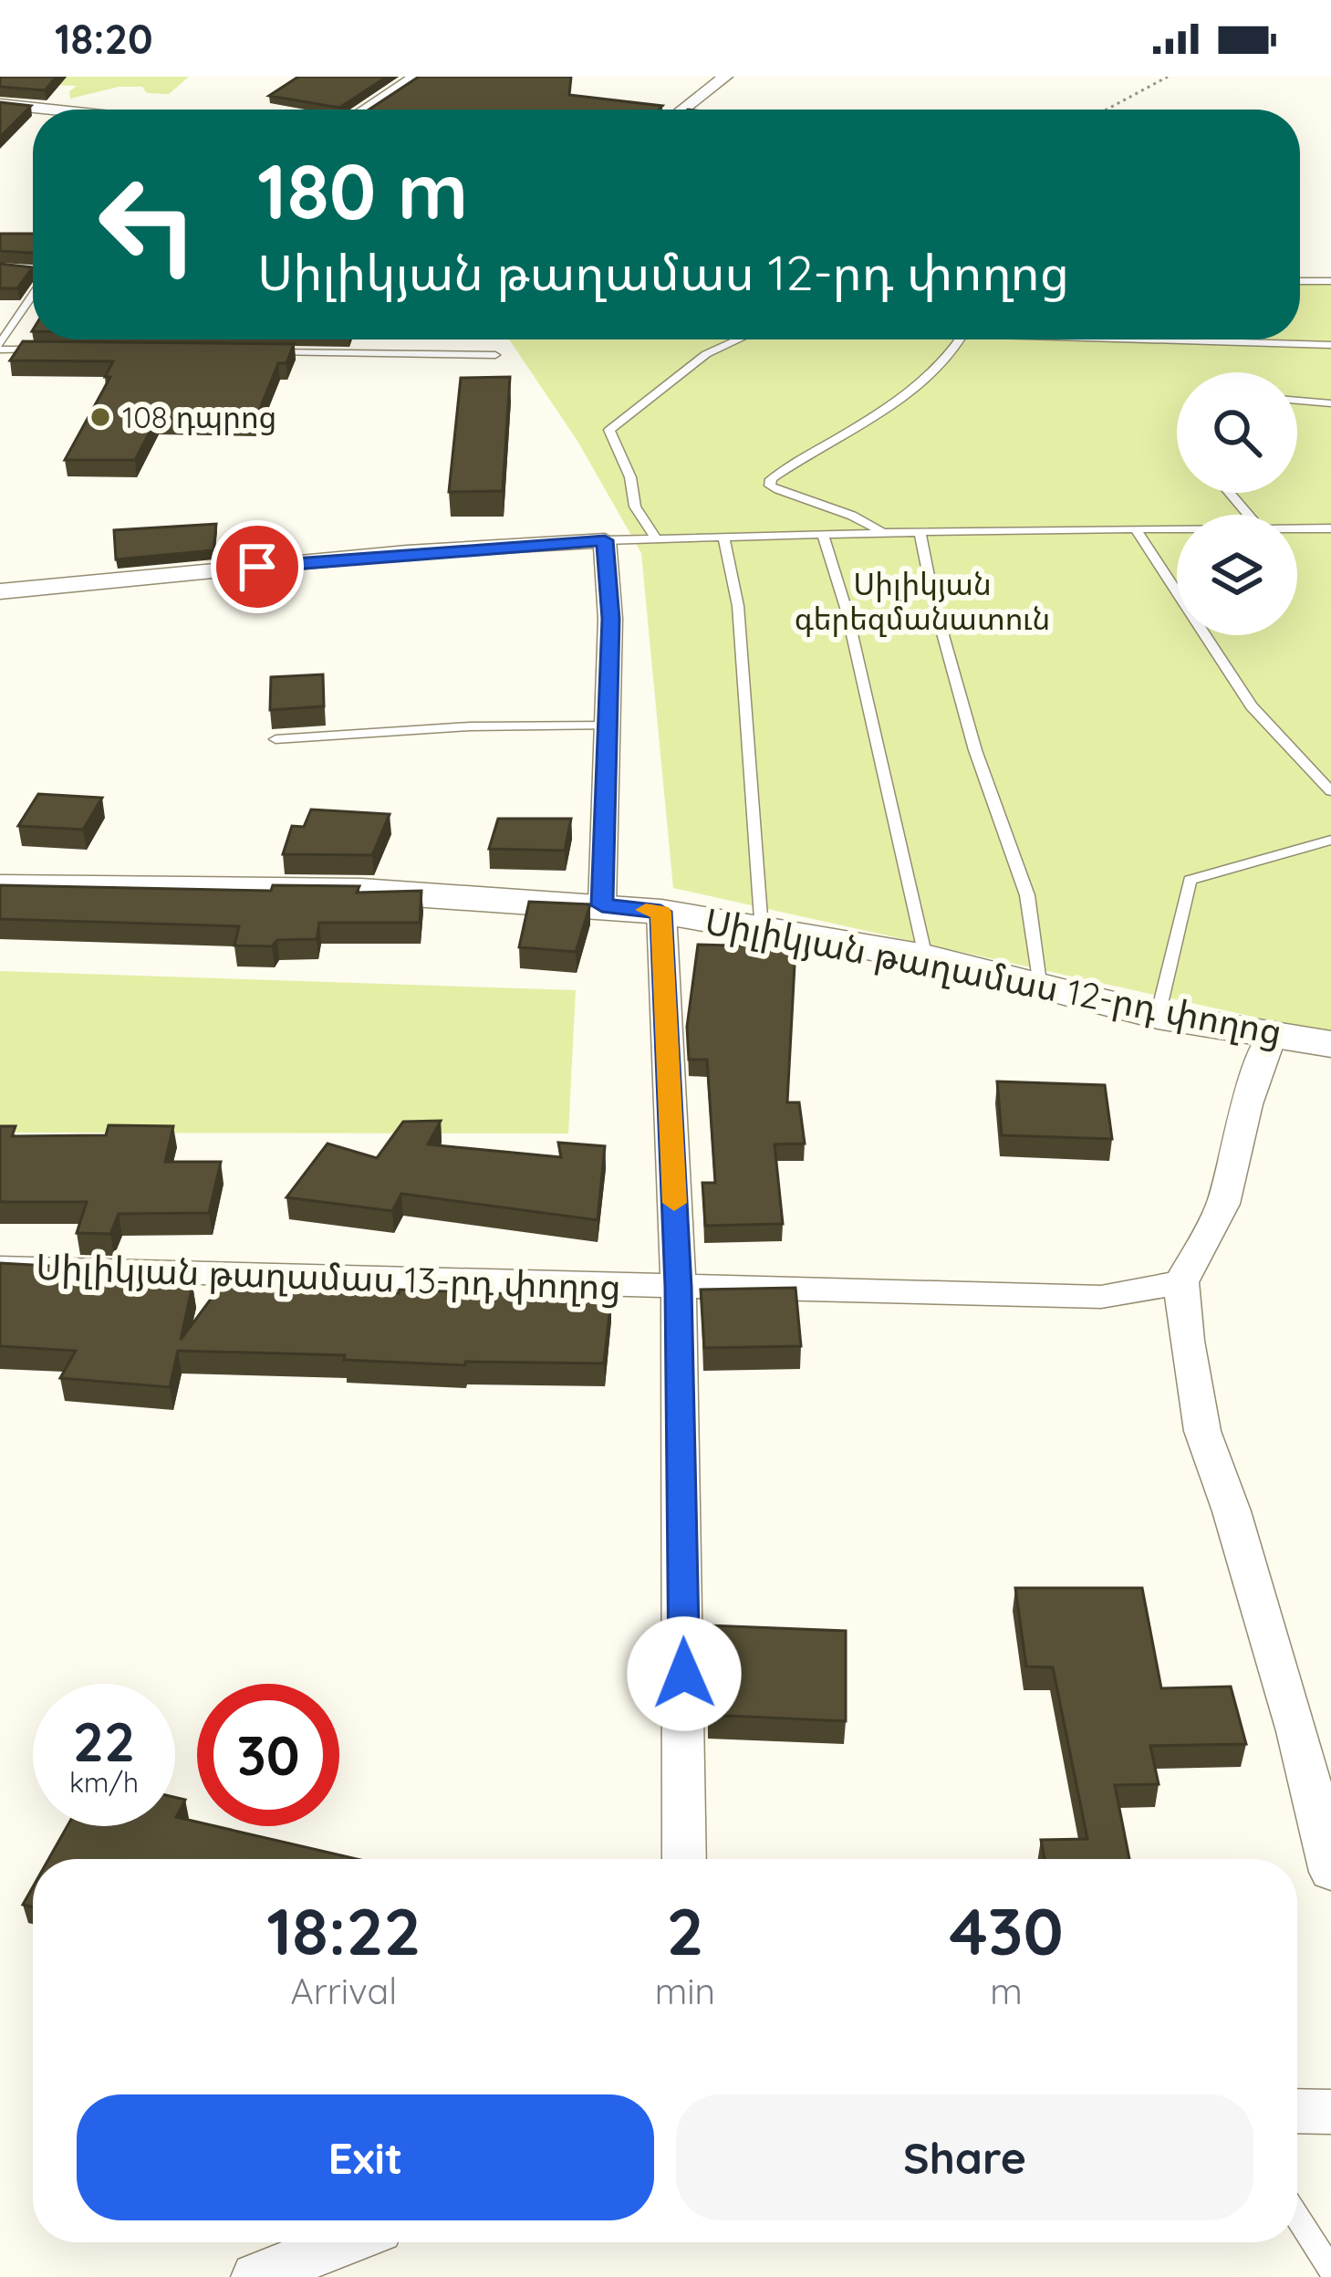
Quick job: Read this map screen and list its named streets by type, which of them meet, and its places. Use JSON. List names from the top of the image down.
{
  "streets": {
    "main road": ["Սիլիկյան թաղամաս 12-րդ փողոց"],
    "street": ["Սիլիկյան թաղամաս 13-րդ փողոց"]
  },
  "parks": ["Սիլիկյան գերեզմանատուն"],
  "places": ["108 դպրոց"],
  "page": {
    "status": "18:20",
    "turn": ["180 m", "Սիլիկյան թաղամաս 12-րդ փողոց"],
    "speed": "22 km/h",
    "limit": "30",
    "eta": [
      "18:22",
      "Arrival",
      "2",
      "min",
      "430",
      "m"
    ],
    "buttons": ["Exit", "Share"]
  }
}
